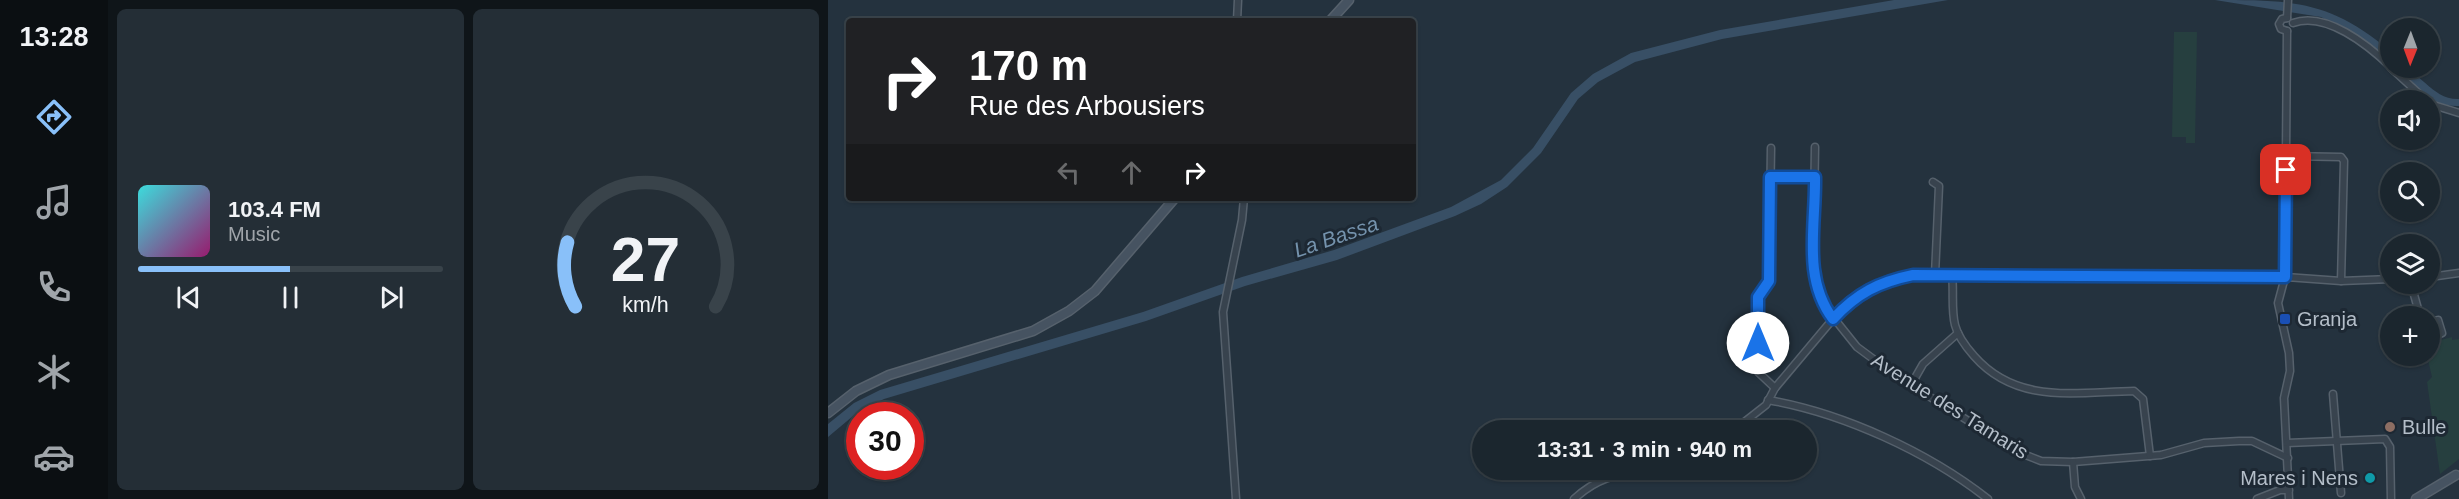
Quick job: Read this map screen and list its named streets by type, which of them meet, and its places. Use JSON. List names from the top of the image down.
{
  "streets": {
    "street": ["Avenue des Tamaris"]
  },
  "water": ["La Bassa"],
  "places": {
    "transit": ["Granja"],
    "other": ["Bulle", "Mares i Nens"]
  },
  "north": "bottom",
  "page": {
    "tabs": "13:28",
    "map_buttons": "+",
    "turn": ["170 m", "Rue des Arbousiers"],
    "song": ["103.4 FM", "Music"],
    "limit": "30",
    "trip": "13:31 · 3 min · 940 m",
    "gauge": ["27", "km/h"]
  }
}
